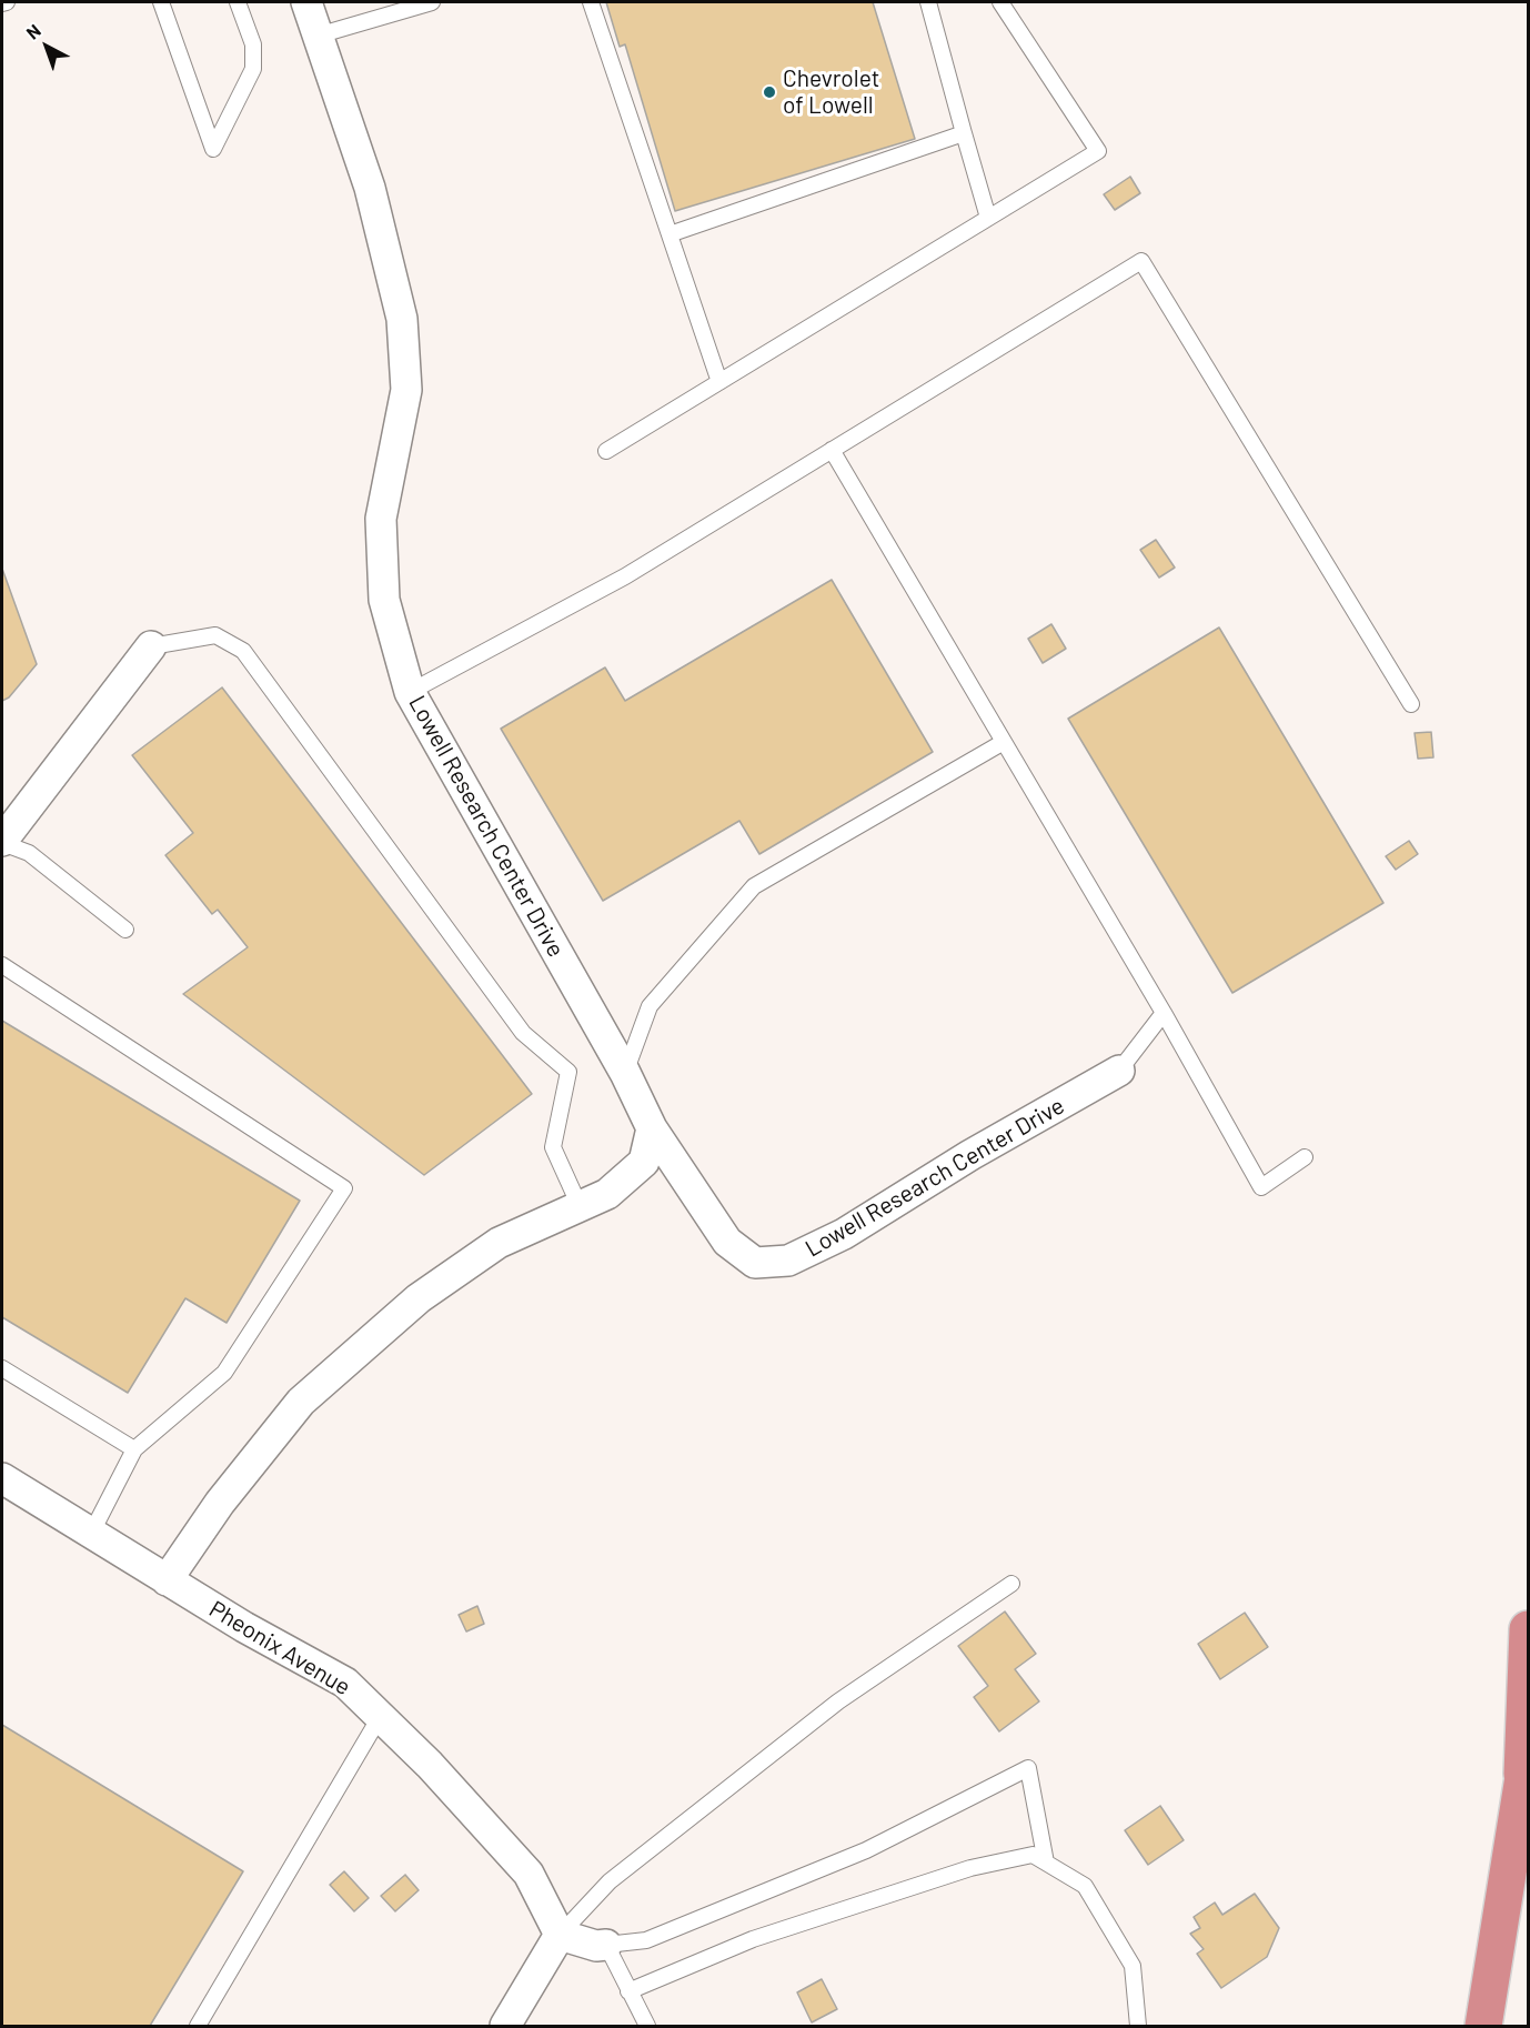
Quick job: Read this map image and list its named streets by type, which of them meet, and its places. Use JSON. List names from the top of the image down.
{
  "streets": {
    "street": ["Lowell Research Center Drive", "Pheonix Avenue"]
  },
  "places": ["Chevrolet of Lowell"],
  "north": "top left"
}
